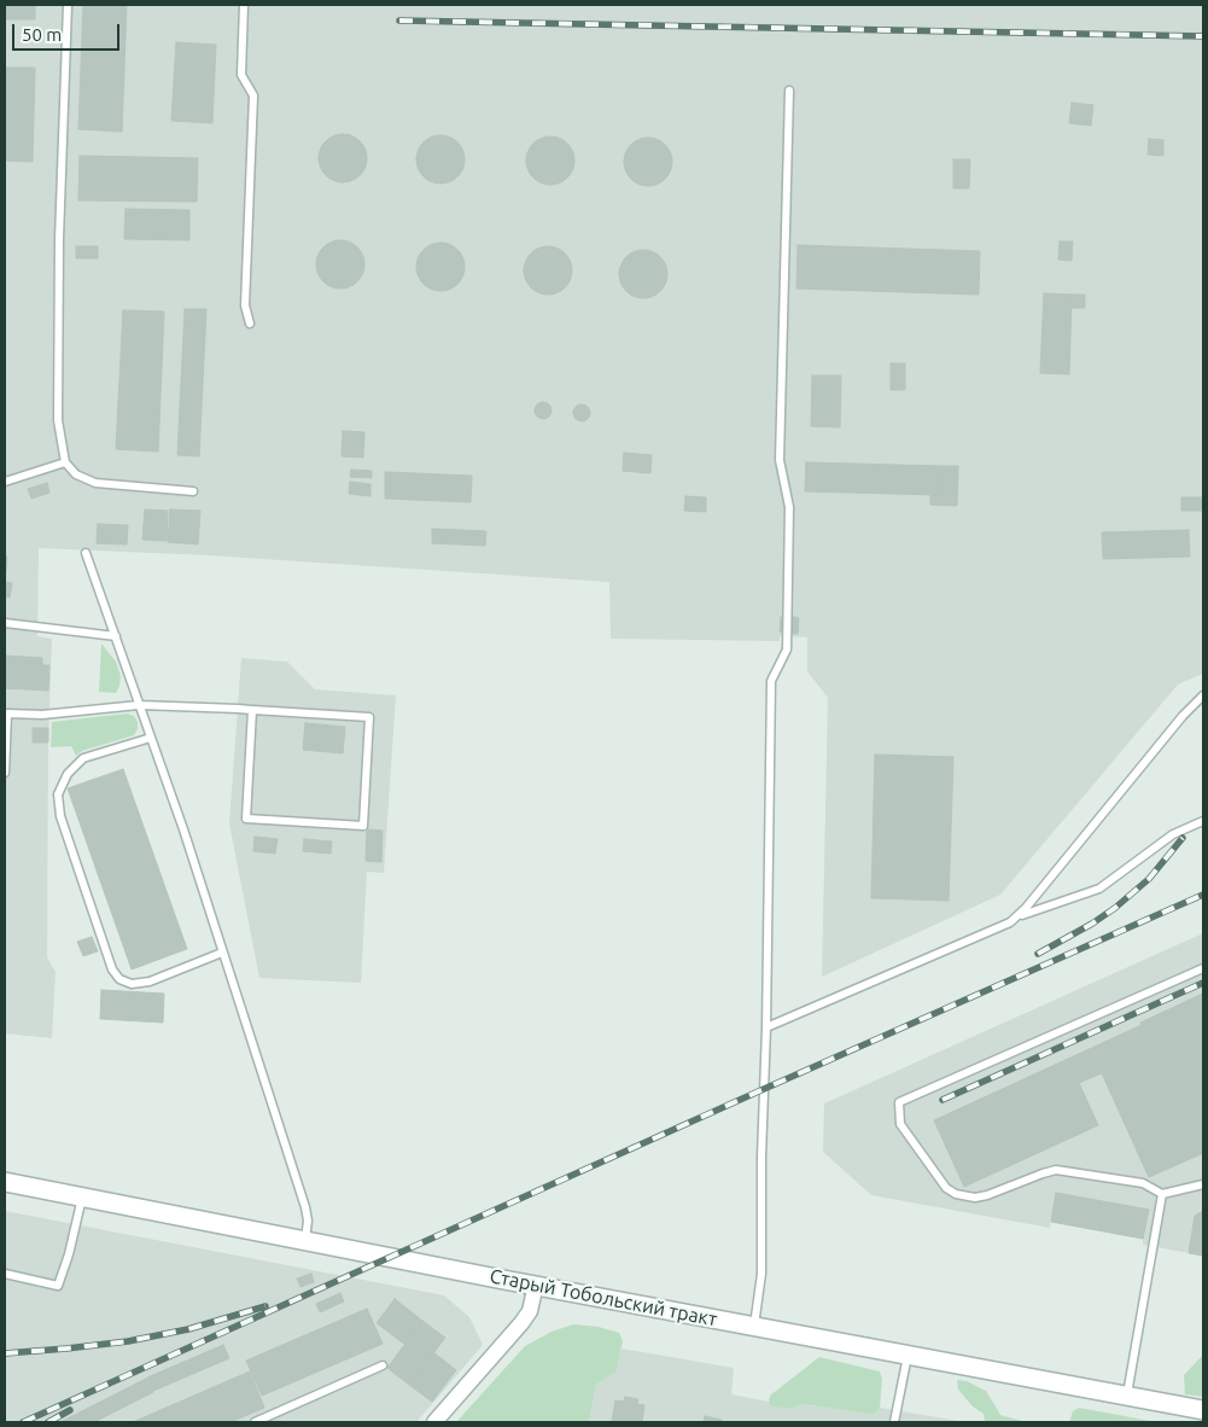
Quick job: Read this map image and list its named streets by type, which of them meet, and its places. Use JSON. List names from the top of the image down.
{
  "streets": {
    "street": ["Старый Тобольский тракт"]
  },
  "scale_bar": "50 m"
}
